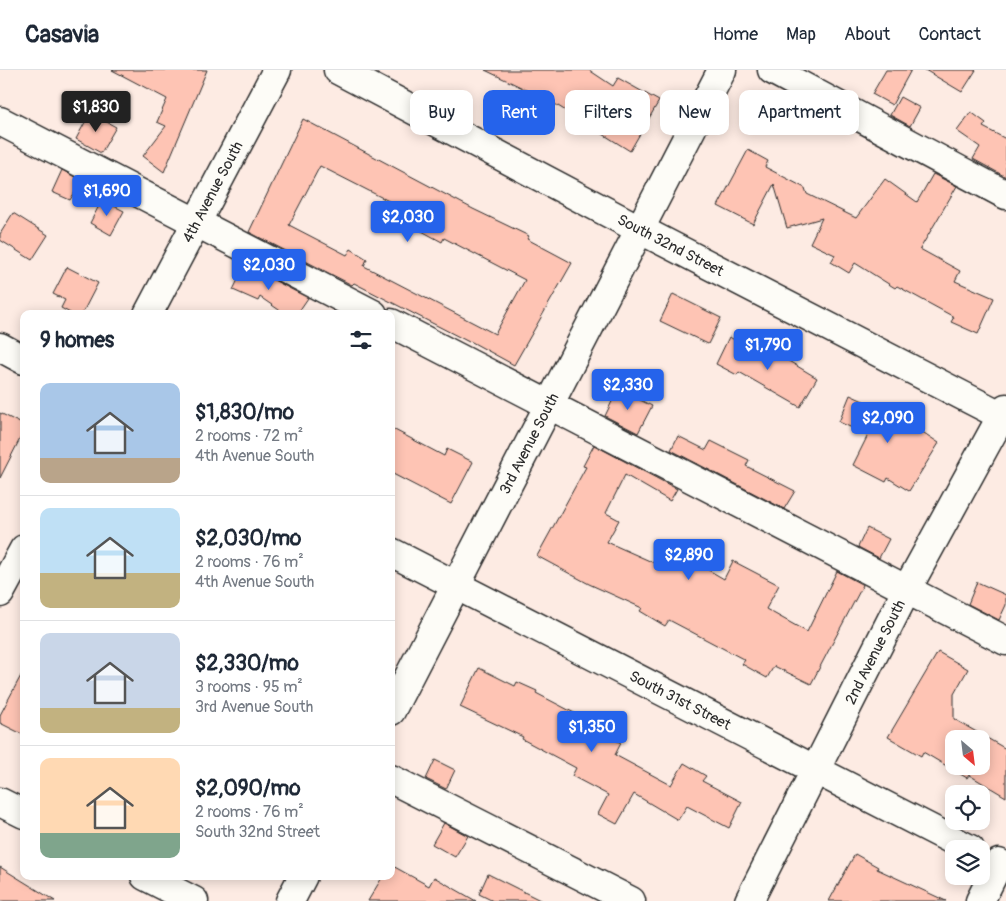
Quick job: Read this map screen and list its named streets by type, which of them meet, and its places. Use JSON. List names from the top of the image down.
{
  "streets": {
    "street": [
      "4th Avenue South",
      "South 32nd Street",
      "3rd Avenue South",
      "2nd Avenue South",
      "South 31st Street"
    ]
  },
  "crossings": [
    ["South 32nd Street", "3rd Avenue South"],
    ["South 32nd Street", "2nd Avenue South"],
    ["3rd Avenue South", "South 31st Street"],
    ["2nd Avenue South", "South 31st Street"]
  ],
  "north": "bottom right",
  "page": {
    "header": "Casavia",
    "nav": [
      "Home",
      "Map",
      "About",
      "Contact"
    ],
    "chip": [
      "Buy",
      "Rent",
      "Filters",
      "New",
      "Apartment"
    ],
    "price": [
      "$1,830",
      "$1,690",
      "$2,030",
      "$2,030",
      "$1,790",
      "$2,330",
      "$2,090",
      "$2,890",
      "$1,350"
    ],
    "heading": "9 homes",
    "list": [
      {
        "name": "$1,830/mo",
        "note": "2 rooms · 72 m² · 4th Avenue South"
      },
      {
        "name": "$2,030/mo",
        "note": "2 rooms · 76 m² · 4th Avenue South"
      },
      {
        "name": "$2,330/mo",
        "note": "3 rooms · 95 m² · 3rd Avenue South"
      },
      {
        "name": "$2,090/mo",
        "note": "2 rooms · 76 m² · South 32nd Street"
      }
    ]
  }
}
